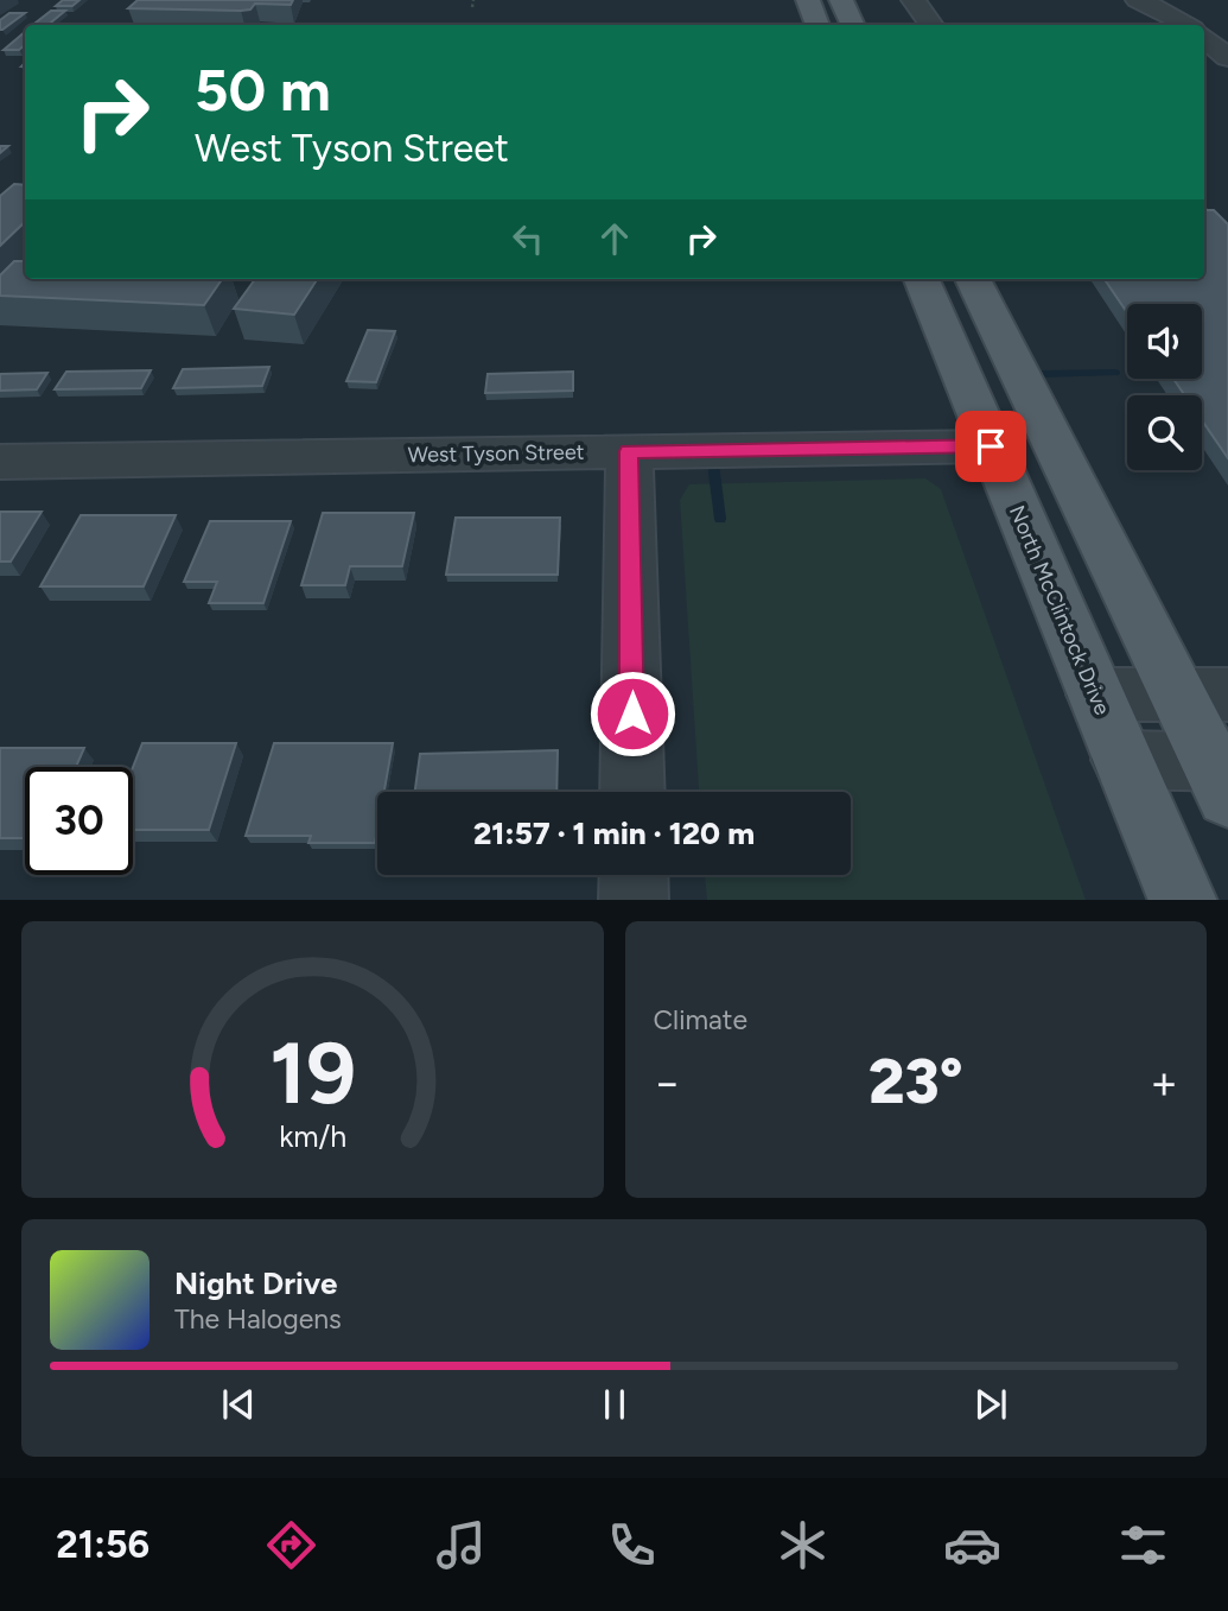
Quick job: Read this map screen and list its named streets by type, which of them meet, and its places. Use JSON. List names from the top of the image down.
{
  "streets": {
    "main road": ["North McClintock Drive"],
    "street": ["West Tyson Street"]
  },
  "crossings": [
    ["West Tyson Street", "North McClintock Drive"]
  ],
  "page": {
    "turn": ["50 m", "West Tyson Street"],
    "limit": "30",
    "trip": "21:57 · 1 min · 120 m",
    "tile": "Climate",
    "heat": ["−", "23°", "+"],
    "song": ["Night Drive", "The Halogens"],
    "tabs": "21:56",
    "gauge": ["19", "km/h"]
  }
}
